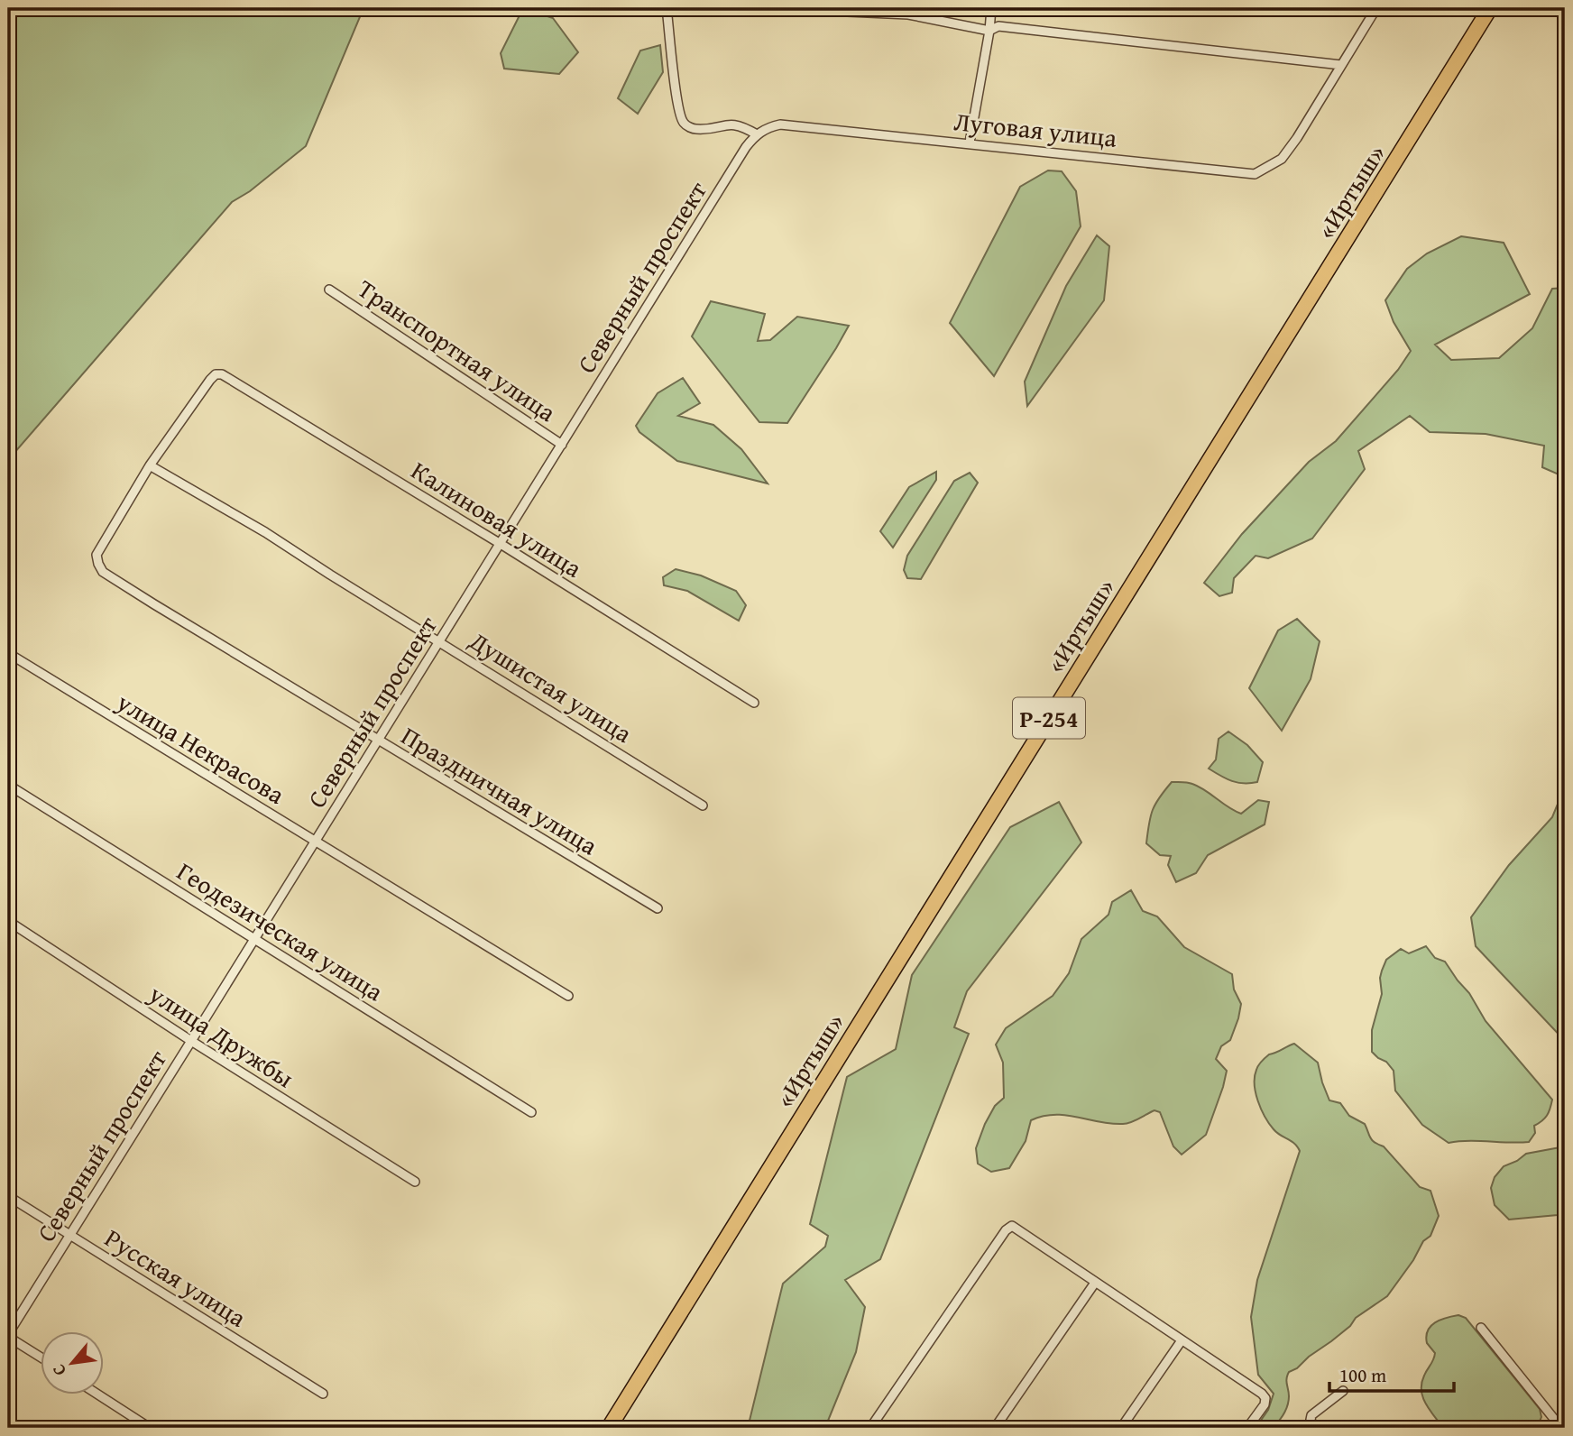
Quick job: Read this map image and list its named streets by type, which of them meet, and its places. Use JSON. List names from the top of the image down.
{
  "streets": {
    "highway": ["«Иртыш»", "Р-254"],
    "street": [
      "Луговая улица",
      "Северный проспект",
      "Транспортная улица",
      "Калиновая улица",
      "Душистая улица",
      "улица Некрасова",
      "Праздничная улица",
      "Геодезическая улица",
      "улица Дружбы",
      "Русская улица"
    ]
  },
  "crossings": [
    ["Луговая улица", "Северный проспект"],
    ["Северный проспект", "Транспортная улица"],
    ["Северный проспект", "Калиновая улица"],
    ["Северный проспект", "Душистая улица"],
    ["Северный проспект", "улица Некрасова"],
    ["Северный проспект", "Праздничная улица"],
    ["Северный проспект", "Геодезическая улица"],
    ["Северный проспект", "улица Дружбы"],
    ["Северный проспект", "Русская улица"],
    ["Калиновая улица", "Душистая улица"],
    ["Калиновая улица", "Праздничная улица"],
    ["Душистая улица", "Праздничная улица"]
  ],
  "scale_bar": "100 m",
  "north": "bottom left"
}
